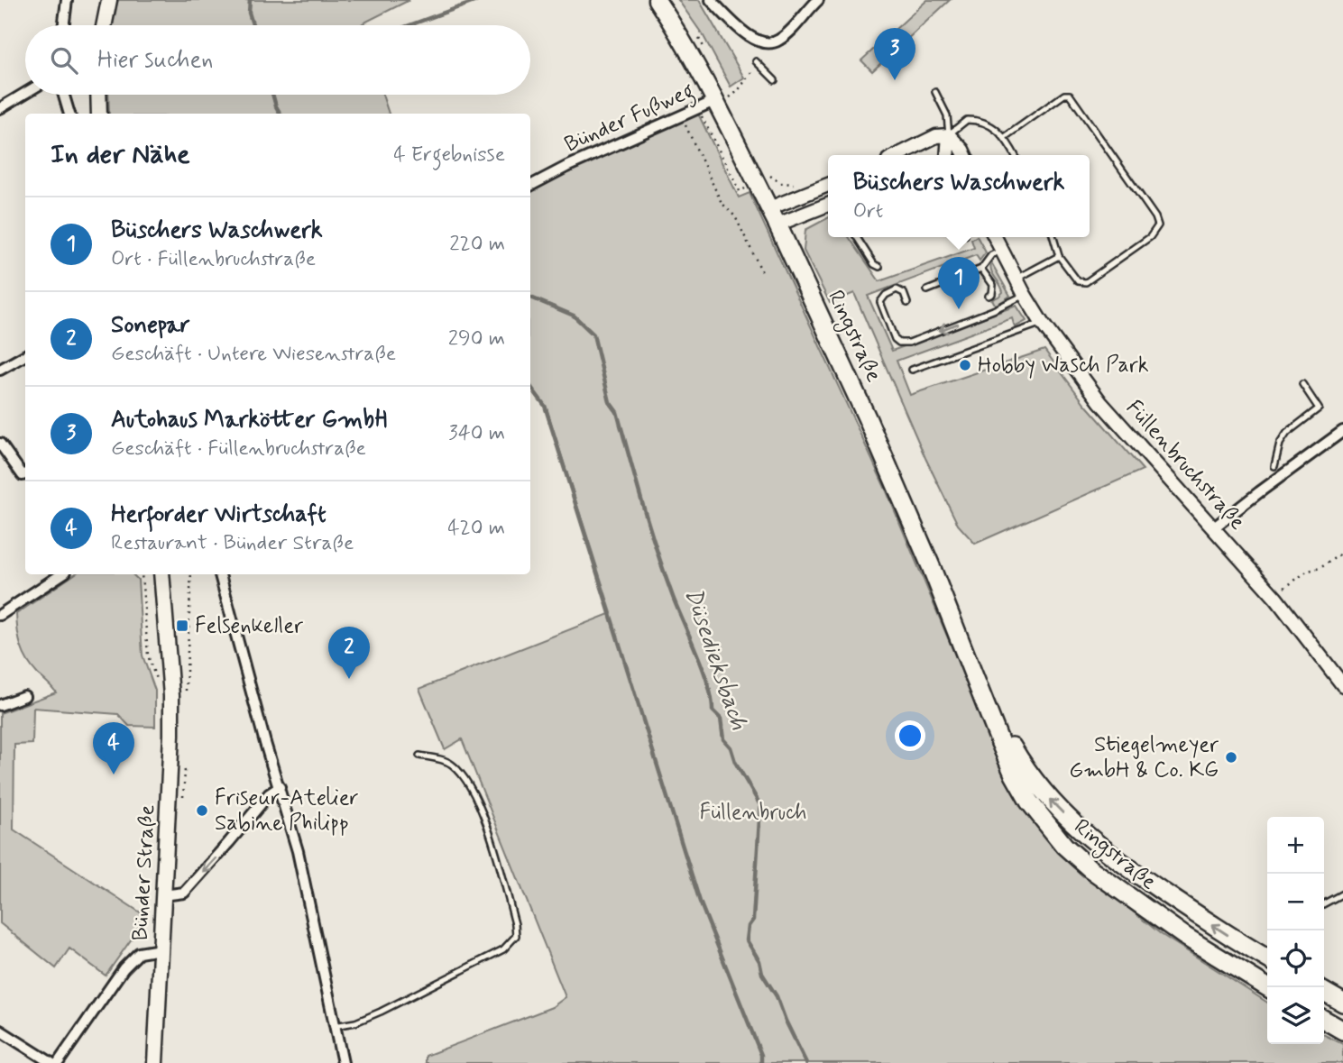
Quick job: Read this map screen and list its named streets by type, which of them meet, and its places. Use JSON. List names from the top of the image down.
{
  "streets": {
    "highway": ["Ringstraße"],
    "main road": ["Bünder Straße"],
    "street": ["Bünder Fußweg", "Füllenbruchstraße"]
  },
  "crossings": [
    ["Bünder Fußweg", "Ringstraße"]
  ],
  "water": ["Düsedieksbach"],
  "parks": ["Füllenbruch"],
  "places": {
    "other": ["Hobby Wasch Park", "Stiegelmeyer GmbH & Co. KG", "Friseur-Atelier Sabine Philipp"],
    "transit": ["Felsenkeller"]
  },
  "page": {
    "search": "Hier suchen",
    "pins": [
      "3",
      "1",
      "2",
      "4"
    ],
    "heading": ["In der Nähe", "4 Ergebnisse"],
    "popup": ["Büschers Waschwerk", "Ort"],
    "list": [
      {
        "mark": "1",
        "name": "Büschers Waschwerk",
        "note": "Ort · Füllenbruchstraße",
        "value": "220 m"
      },
      {
        "mark": "2",
        "name": "Sonepar",
        "note": "Geschäft · Untere Wiesenstraße",
        "value": "290 m"
      },
      {
        "mark": "3",
        "name": "Autohaus Markötter GmbH",
        "note": "Geschäft · Füllenbruchstraße",
        "value": "340 m"
      },
      {
        "mark": "4",
        "name": "Herforder Wirtschaft",
        "note": "Restaurant · Bünder Straße",
        "value": "420 m"
      }
    ],
    "map_buttons": ["+", "−"]
  }
}
